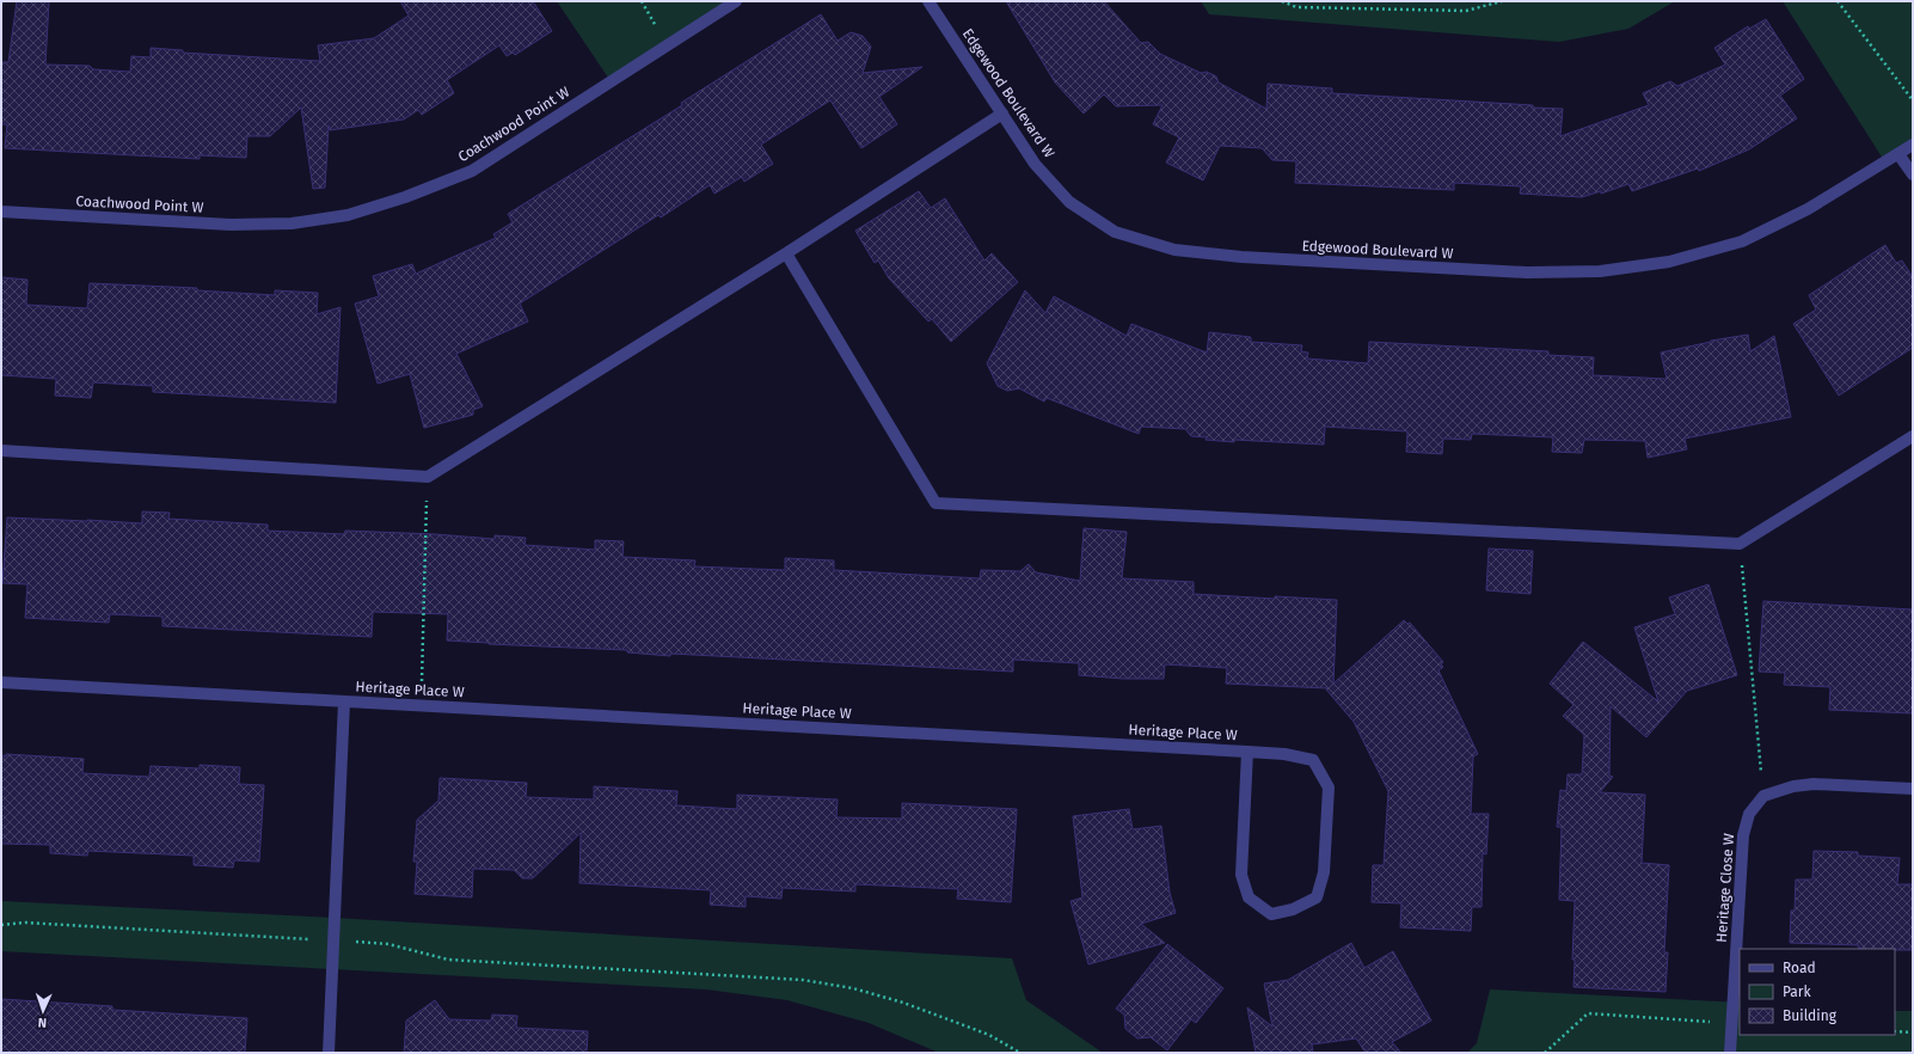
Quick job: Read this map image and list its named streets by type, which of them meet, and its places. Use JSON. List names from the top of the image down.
{
  "streets": {
    "street": [
      "Edgewood Boulevard W",
      "Coachwood Point W",
      "Heritage Place W",
      "Heritage Close W"
    ]
  },
  "legend": ["Road", "Park", "Building"],
  "north": "bottom"
}
